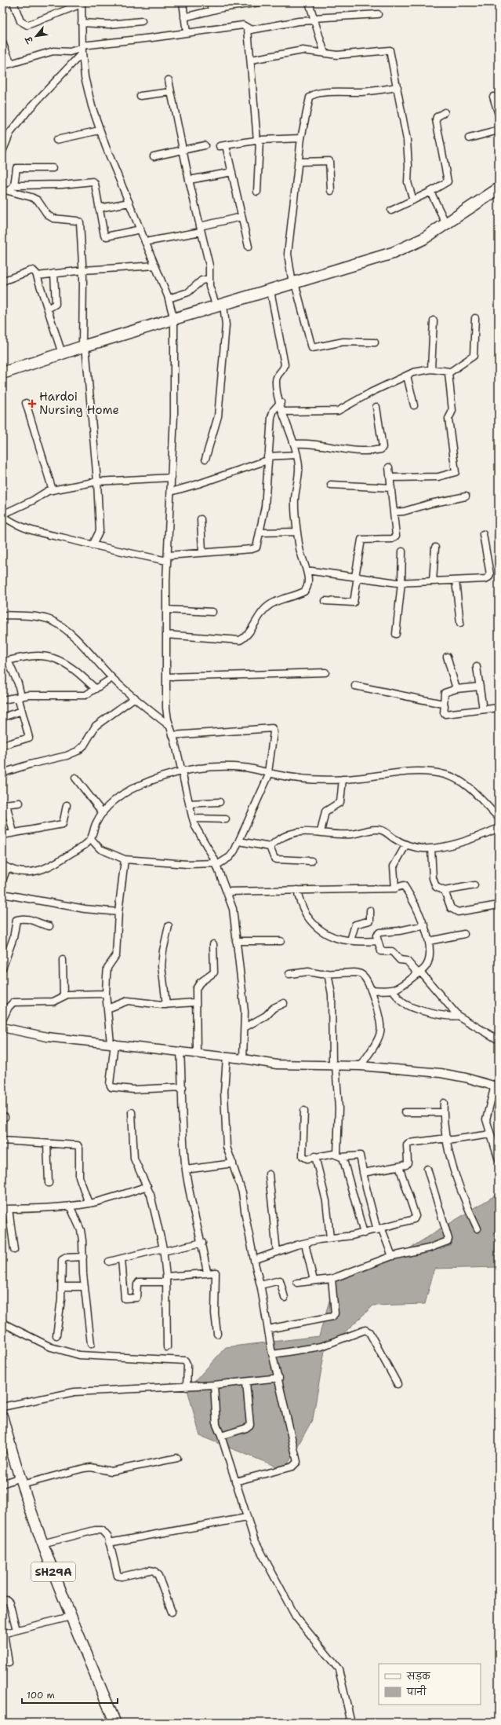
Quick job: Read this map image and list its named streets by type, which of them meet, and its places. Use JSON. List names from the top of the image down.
{
  "streets": {
    "main road": ["SH29A"]
  },
  "places": {
    "health": ["Hardoi Nursing Home"]
  },
  "legend": ["सड़क", "पानी"],
  "scale_bar": "100 m",
  "north": "bottom left"
}
